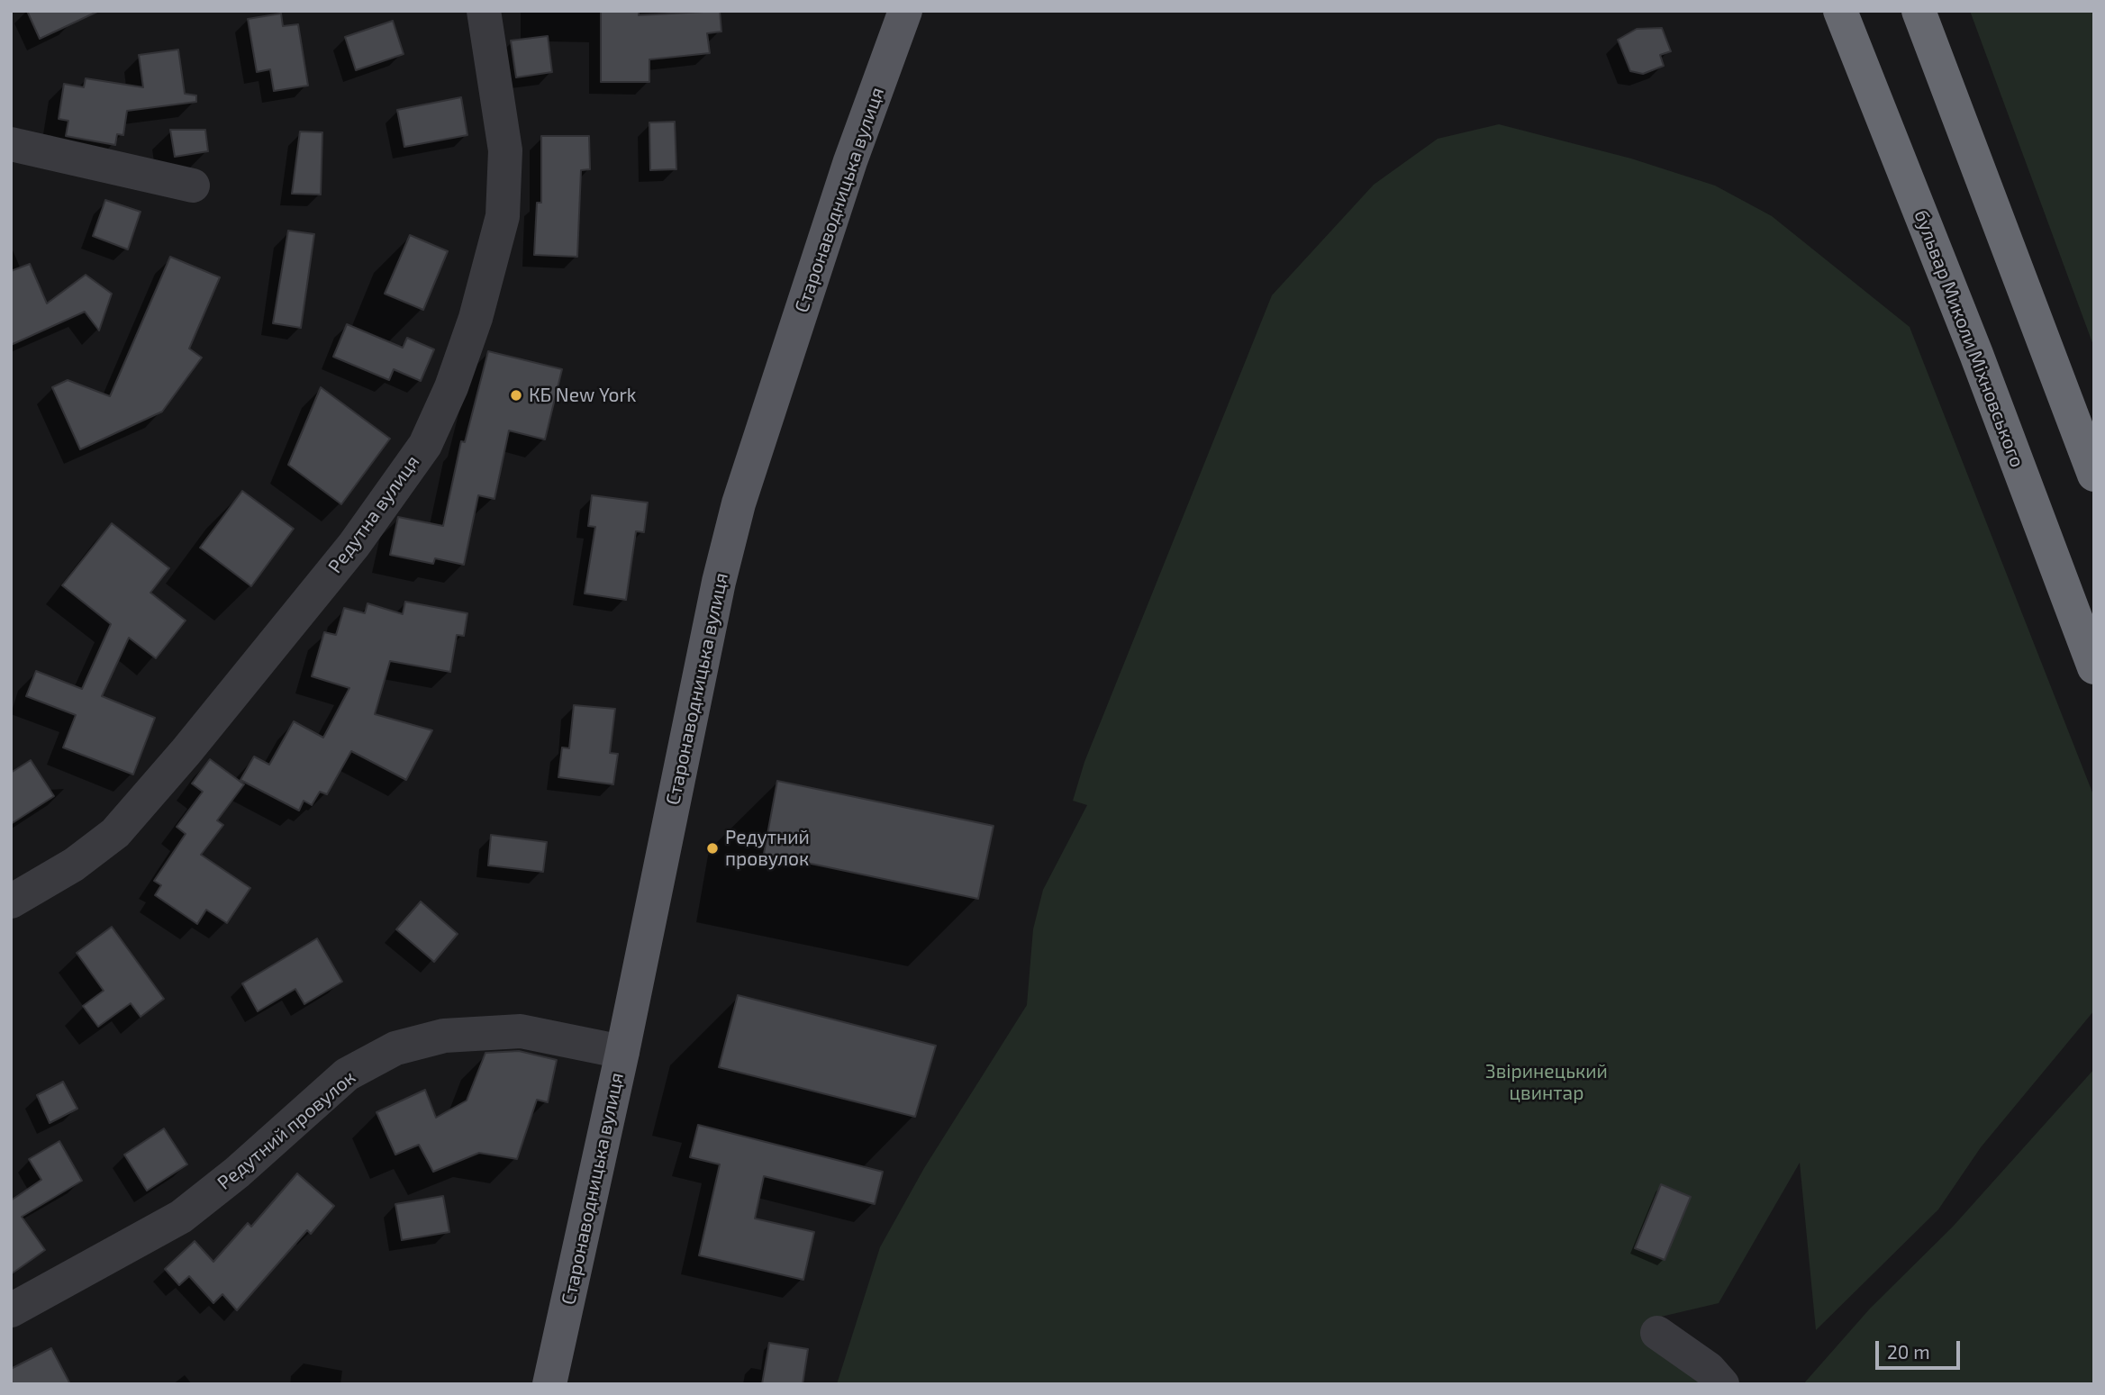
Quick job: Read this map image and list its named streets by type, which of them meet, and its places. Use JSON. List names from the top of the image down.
{
  "streets": {
    "highway": ["бульвар Миколи Міхновського"],
    "main road": ["Старонаводницька вулиця"],
    "street": ["Редутна вулиця", "Редутний провулок"]
  },
  "crossings": [
    ["Старонаводницька вулиця", "Редутний провулок"]
  ],
  "parks": ["Звіринецький цвинтар"],
  "places": ["КБ New York", "Редутний провулок"],
  "scale_bar": "20 m"
}
